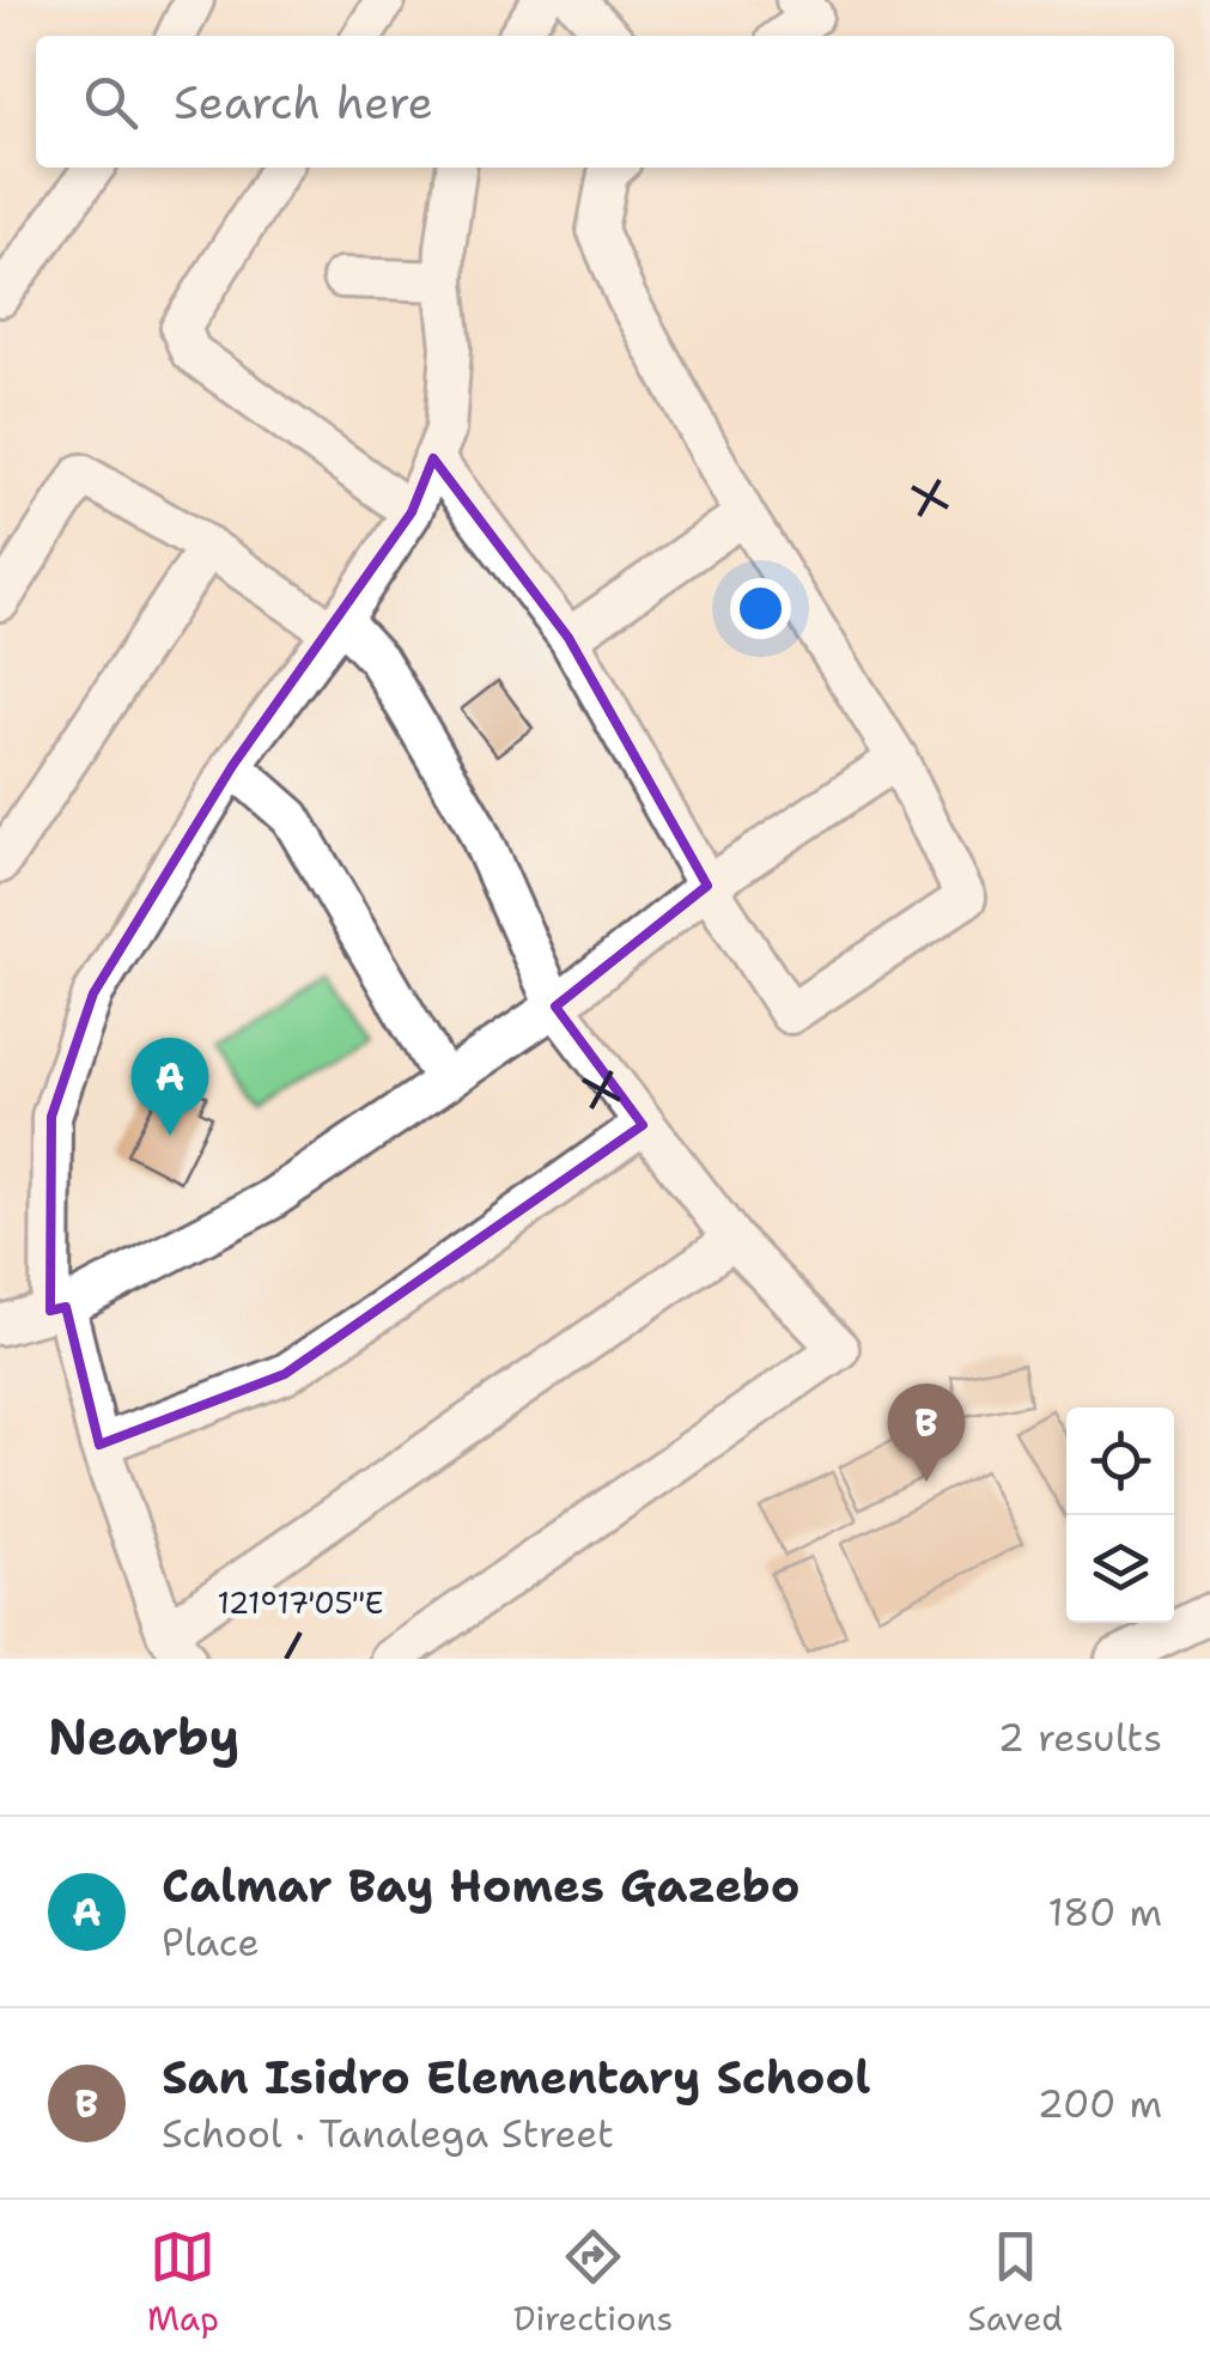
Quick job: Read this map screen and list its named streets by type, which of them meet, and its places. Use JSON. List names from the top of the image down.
{
  "page": {
    "search": "Search here",
    "pins": ["A", "B"],
    "heading": ["Nearby", "2 results"],
    "list": [
      {
        "mark": "A",
        "name": "Calmar Bay Homes Gazebo",
        "note": "Place",
        "value": "180 m"
      },
      {
        "mark": "B",
        "name": "San Isidro Elementary School",
        "note": "School · Tanalega Street",
        "value": "200 m"
      }
    ],
    "nav": ["Map", "Directions", "Saved"]
  },
  "coordinates": ["121°17'05\"E"]
}
